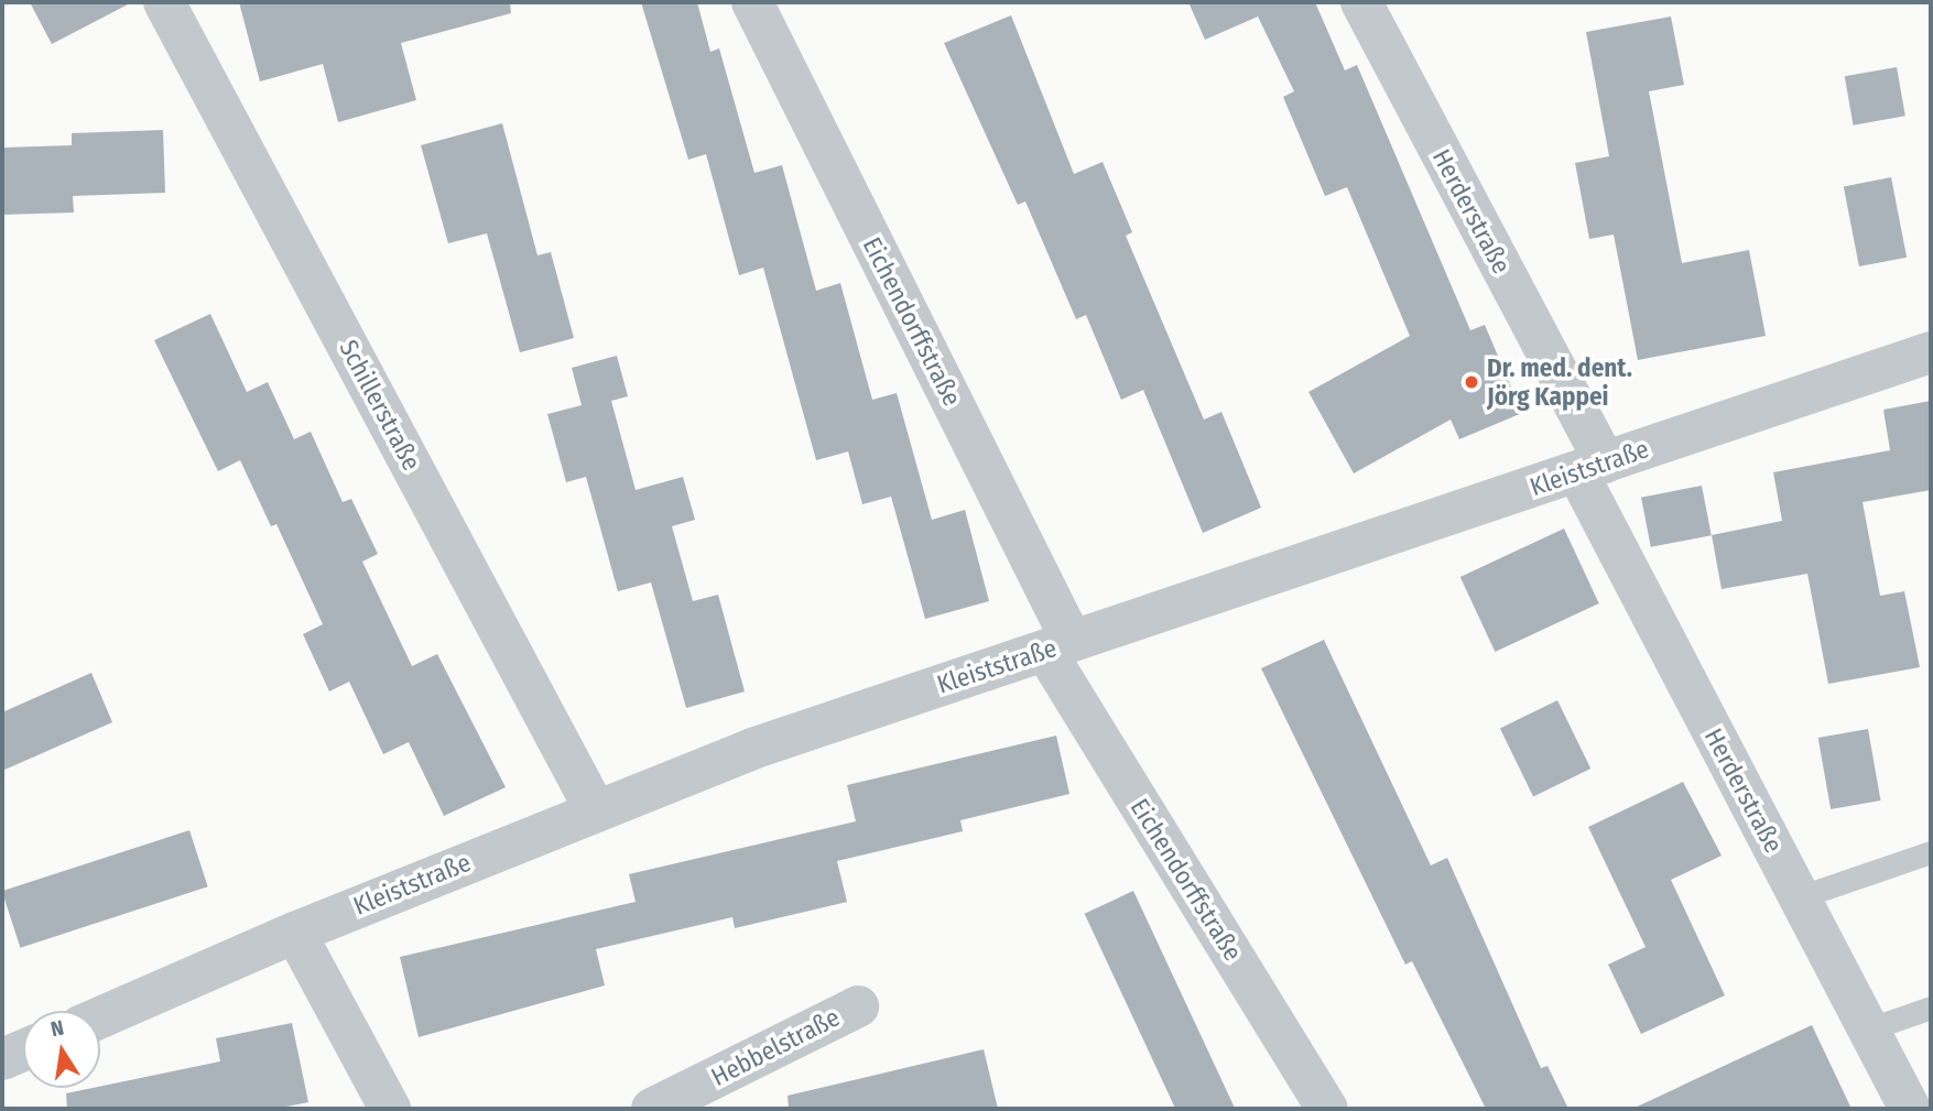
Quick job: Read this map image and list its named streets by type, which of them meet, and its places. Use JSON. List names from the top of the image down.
{
  "streets": {
    "street": [
      "Herderstraße",
      "Eichendorffstraße",
      "Schillerstraße",
      "Kleiststraße",
      "Hebbelstraße"
    ]
  },
  "crossings": [
    ["Herderstraße", "Kleiststraße"],
    ["Eichendorffstraße", "Kleiststraße"],
    ["Schillerstraße", "Kleiststraße"]
  ],
  "places": ["Dr. med. dent. Jörg Kappei"],
  "north": "top"
}
